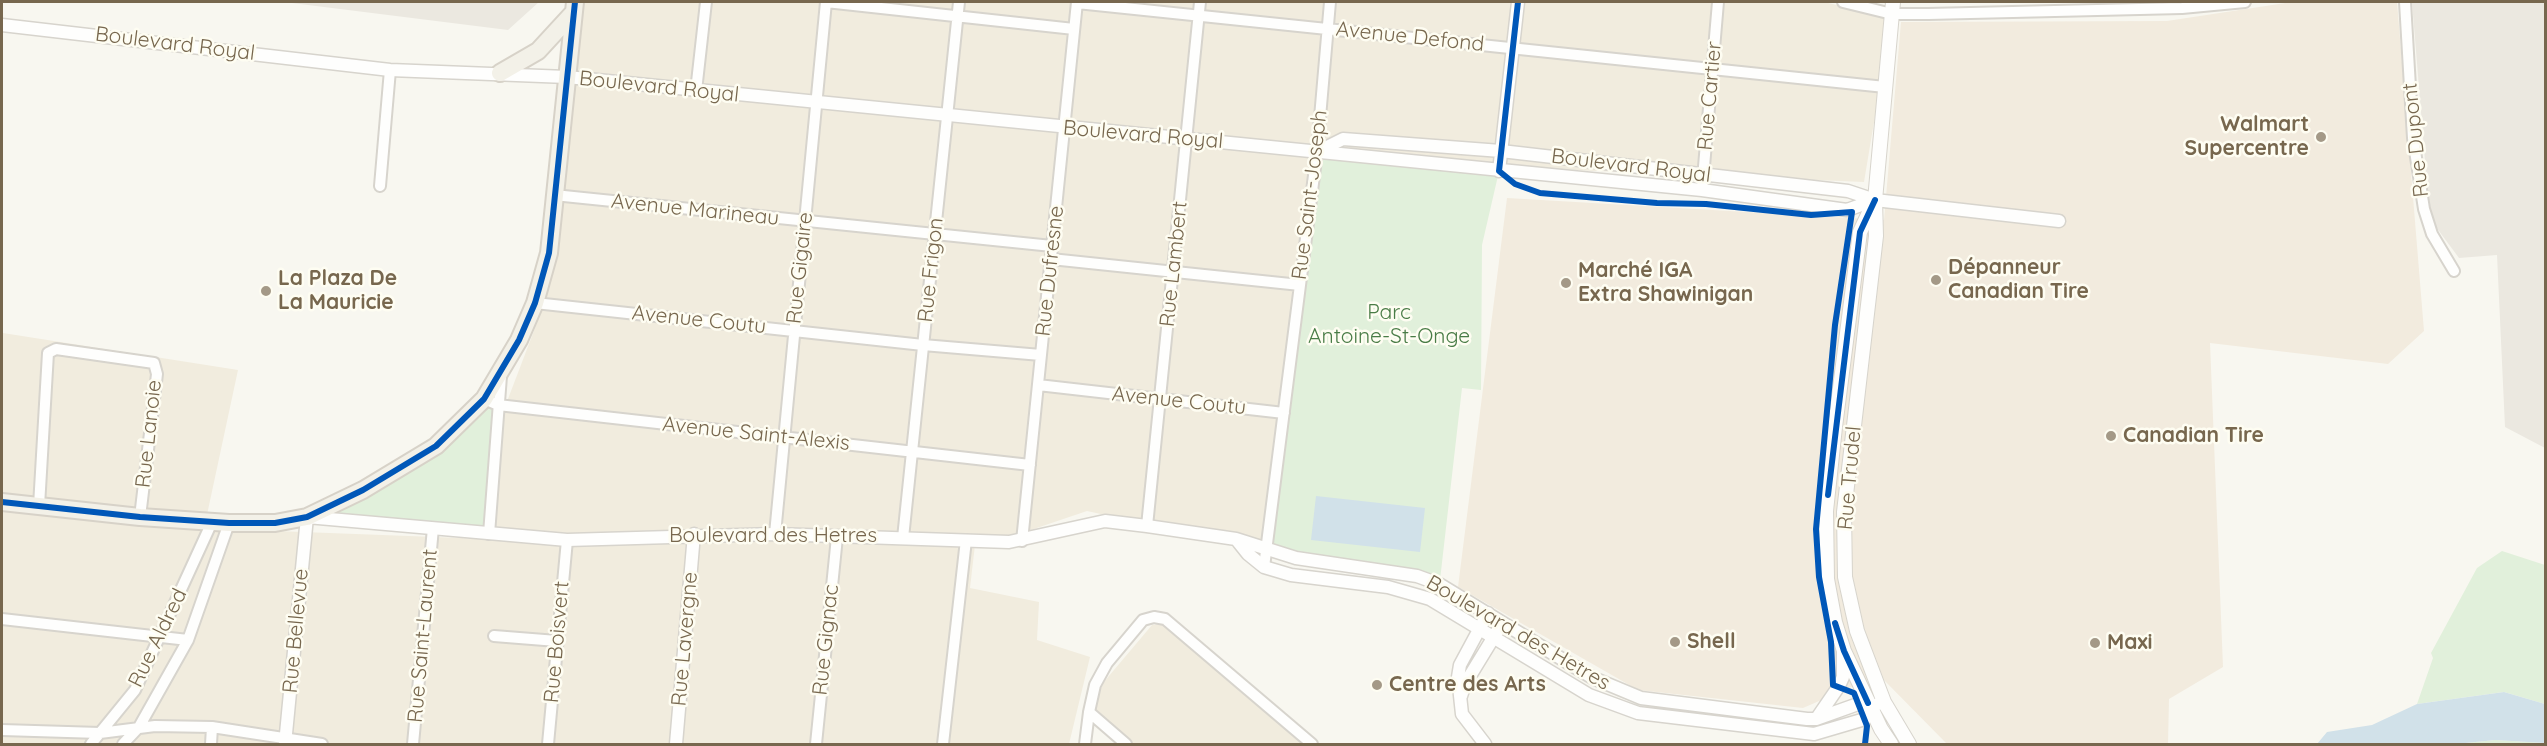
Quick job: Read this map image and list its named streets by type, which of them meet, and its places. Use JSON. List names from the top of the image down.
{
  "streets": {
    "main road": ["Rue Trudel"],
    "street": [
      "Avenue Defond",
      "Boulevard Royal",
      "Rue Cartier",
      "Rue Dupont",
      "Rue Saint-Joseph",
      "Avenue Marineau",
      "Rue Lambert",
      "Rue Gigaire",
      "Rue Frigon",
      "Rue Dufresne",
      "Avenue Coutu",
      "Rue Lanoie",
      "Avenue Saint-Alexis",
      "Boulevard des Hetres",
      "Rue Bellevue",
      "Rue Saint-Laurent",
      "Rue Aldred",
      "Rue Lavergne",
      "Rue Gignac",
      "Rue Boisvert"
    ]
  },
  "crossings": [
    ["Avenue Defond", "Rue Cartier"],
    ["Avenue Defond", "Rue Saint-Joseph"],
    ["Avenue Defond", "Rue Lambert"],
    ["Avenue Defond", "Rue Dufresne"],
    ["Avenue Defond", "Rue Trudel"],
    ["Boulevard Royal", "Rue Cartier"],
    ["Boulevard Royal", "Rue Saint-Joseph"],
    ["Boulevard Royal", "Rue Lambert"],
    ["Boulevard Royal", "Rue Gigaire"],
    ["Boulevard Royal", "Rue Frigon"],
    ["Boulevard Royal", "Rue Dufresne"],
    ["Boulevard Royal", "Rue Trudel"],
    ["Rue Saint-Joseph", "Avenue Coutu"],
    ["Rue Saint-Joseph", "Boulevard des Hetres"],
    ["Avenue Marineau", "Rue Gigaire"],
    ["Avenue Marineau", "Rue Frigon"],
    ["Avenue Marineau", "Rue Dufresne"],
    ["Rue Lambert", "Avenue Coutu"],
    ["Rue Lambert", "Boulevard des Hetres"],
    ["Rue Gigaire", "Avenue Coutu"],
    ["Rue Gigaire", "Avenue Saint-Alexis"],
    ["Rue Gigaire", "Boulevard des Hetres"],
    ["Rue Frigon", "Avenue Coutu"],
    ["Rue Frigon", "Avenue Saint-Alexis"],
    ["Rue Frigon", "Boulevard des Hetres"],
    ["Rue Dufresne", "Avenue Coutu"],
    ["Rue Dufresne", "Avenue Saint-Alexis"],
    ["Rue Dufresne", "Boulevard des Hetres"],
    ["Rue Trudel", "Boulevard des Hetres"],
    ["Boulevard des Hetres", "Rue Bellevue"],
    ["Boulevard des Hetres", "Rue Saint-Laurent"],
    ["Boulevard des Hetres", "Rue Lavergne"],
    ["Boulevard des Hetres", "Rue Gignac"],
    ["Boulevard des Hetres", "Rue Boisvert"]
  ],
  "parks": ["Parc Antoine-St-Onge"],
  "places": [
    "Walmart Supercentre",
    "Dépanneur Canadian Tire",
    "Marché IGA Extra Shawinigan",
    "La Plaza De La Mauricie",
    "Canadian Tire",
    "Shell",
    "Maxi",
    "Centre des Arts"
  ]
}
